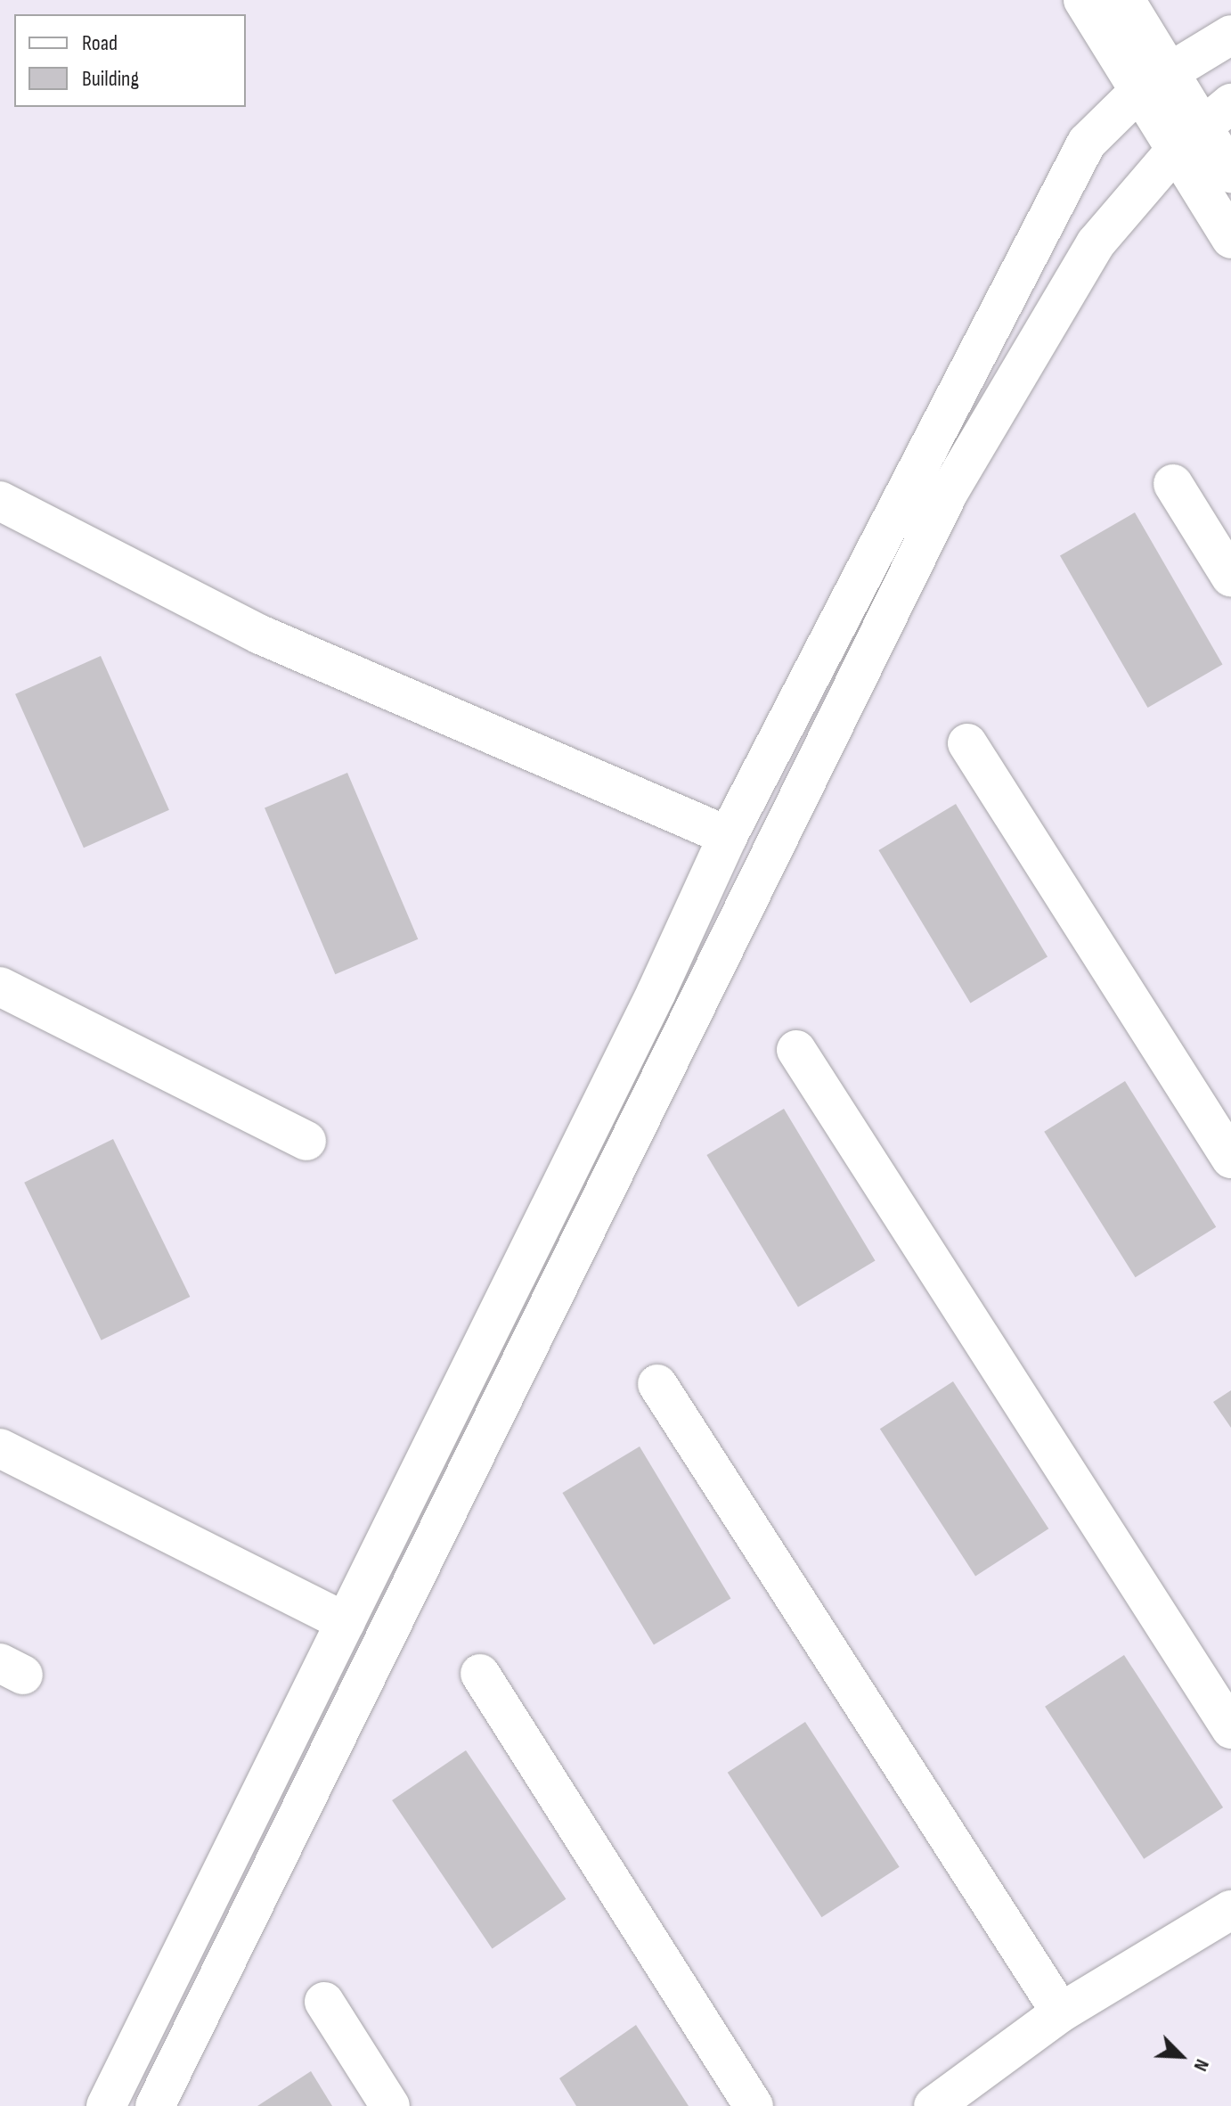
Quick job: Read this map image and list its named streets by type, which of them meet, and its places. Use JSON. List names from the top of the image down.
{
  "legend": ["Road", "Building"],
  "north": "bottom right"
}
